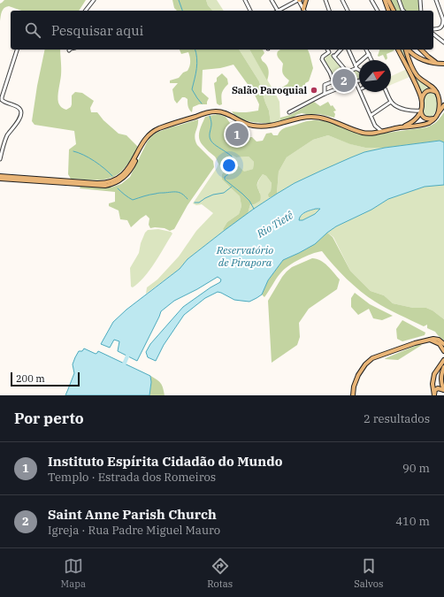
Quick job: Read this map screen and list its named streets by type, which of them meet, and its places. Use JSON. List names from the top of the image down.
{
  "water": ["Rio Tietê", "Reservatório de Pirapora"],
  "places": ["Salão Paroquial"],
  "scale_bar": "200 m",
  "north": "top right",
  "page": {
    "search": "Pesquisar aqui",
    "pins": ["2", "1"],
    "scale": "200 m",
    "heading": ["Por perto", "2 resultados"],
    "list": [
      {
        "mark": "1",
        "name": "Instituto Espírita Cidadão do Mundo",
        "note": "Templo · Estrada dos Romeiros",
        "value": "90 m"
      },
      {
        "mark": "2",
        "name": "Saint Anne Parish Church",
        "note": "Igreja · Rua Padre Miguel Mauro",
        "value": "410 m"
      }
    ],
    "nav": ["Mapa", "Rotas", "Salvos"]
  }
}
